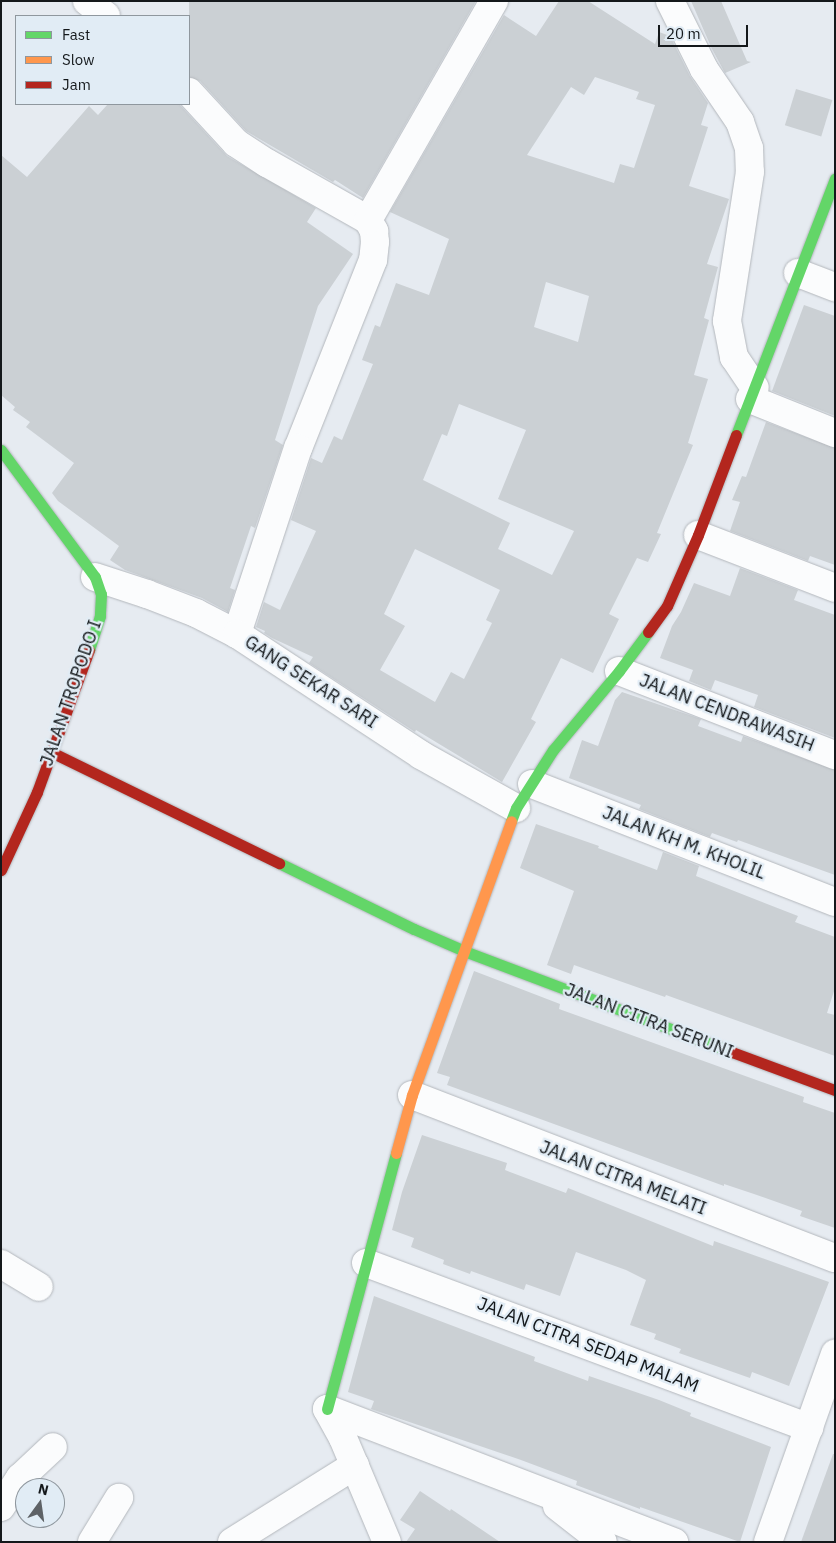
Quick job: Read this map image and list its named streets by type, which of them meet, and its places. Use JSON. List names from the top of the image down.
{
  "streets": {
    "street": [
      "GANG SEKAR SARI",
      "JALAN TROPODO I",
      "JALAN CENDRAWASIH",
      "JALAN KH M. KHOLIL",
      "JALAN CITRA SERUNI",
      "JALAN CITRA MELATI",
      "JALAN CITRA SEDAP MALAM"
    ]
  },
  "crossings": [
    ["GANG SEKAR SARI", "JALAN TROPODO I"],
    ["JALAN TROPODO I", "JALAN CITRA SERUNI"]
  ],
  "legend": ["Fast", "Slow", "Jam"],
  "scale_bar": "20 m",
  "north": "top"
}
